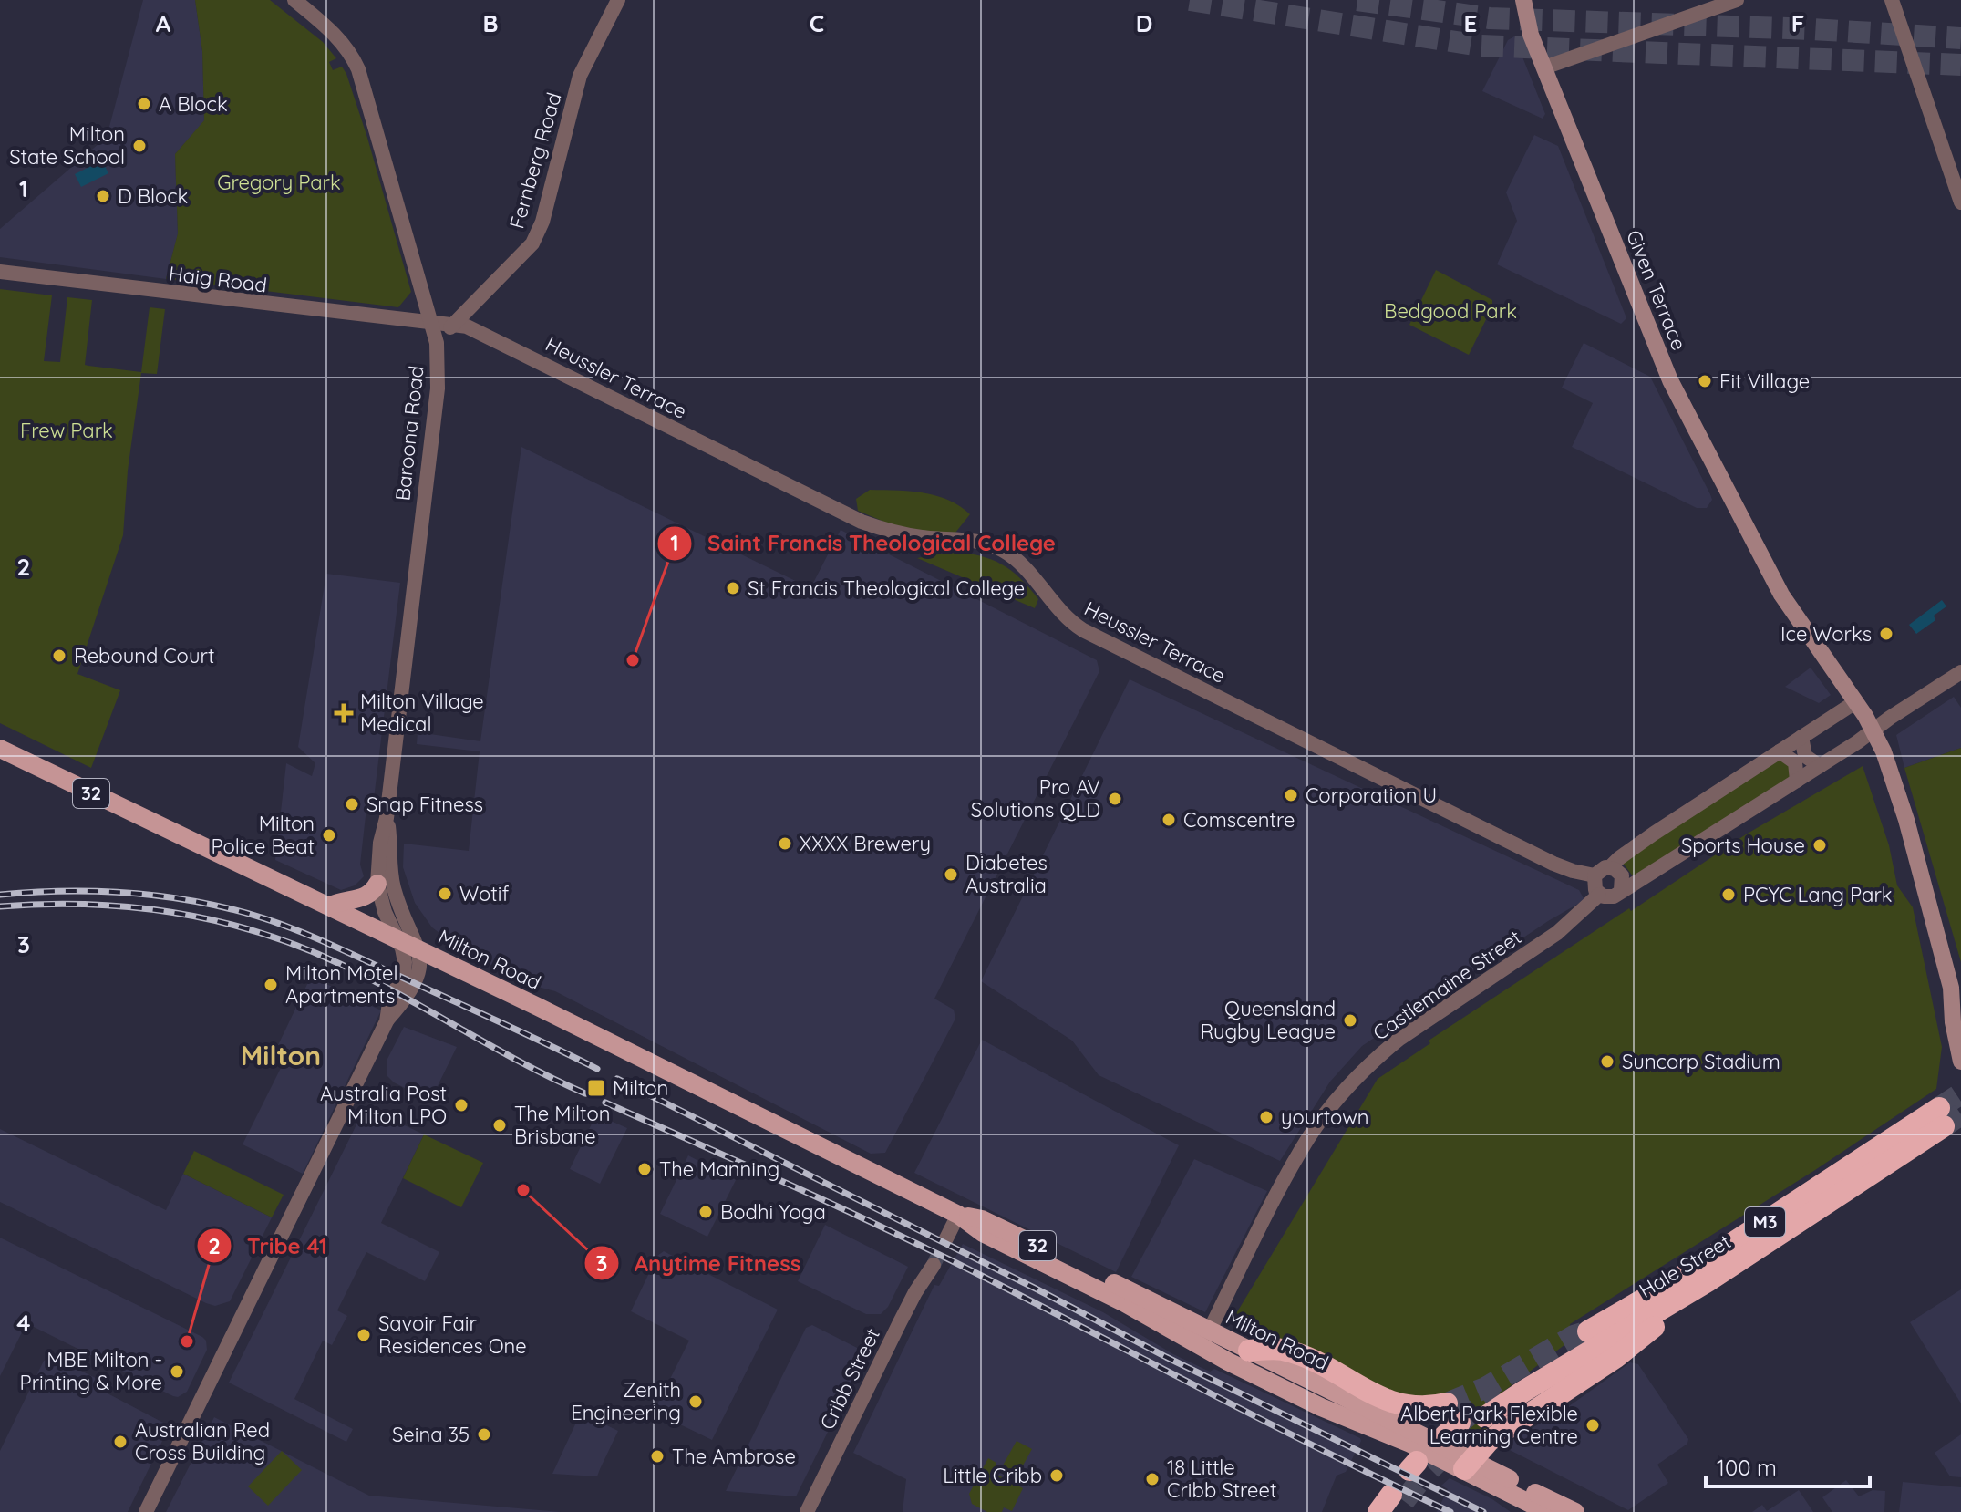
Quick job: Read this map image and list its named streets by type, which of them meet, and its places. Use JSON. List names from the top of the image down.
{
  "streets": {
    "highway": ["M3", "Hale Street"],
    "main road": ["Given Terrace", "32", "Milton Road"],
    "street": [
      "Fernberg Road",
      "Haig Road",
      "Heussler Terrace",
      "Baroona Road",
      "Castlemaine Street",
      "Cribb Street"
    ]
  },
  "crossings": [
    ["Fernberg Road", "Heussler Terrace"],
    ["Fernberg Road", "Baroona Road"],
    ["Haig Road", "Heussler Terrace"],
    ["Haig Road", "Baroona Road"],
    ["Heussler Terrace", "Baroona Road"],
    ["Heussler Terrace", "Castlemaine Street"],
    ["Baroona Road", "Milton Road"],
    ["Milton Road", "Castlemaine Street"]
  ],
  "districts": ["Milton"],
  "parks": ["Gregory Park", "Bedgood Park", "Frew Park"],
  "places": {
    "other": [
      "A Block",
      "Milton State School",
      "D Block",
      "Fit Village",
      "St Francis Theological College",
      "Ice Works",
      "Rebound Court",
      "Saint Francis Theological College",
      "Corporation U",
      "Pro AV Solutions QLD",
      "Snap Fitness",
      "Comscentre",
      "Milton Police Beat",
      "XXXX Brewery",
      "Sports House",
      "Diabetes Australia",
      "Wotif",
      "PCYC Lang Park",
      "Milton Motel Apartments",
      "Queensland Rugby League",
      "Suncorp Stadium",
      "Australia Post Milton LPO",
      "yourtown",
      "The Milton Brisbane",
      "The Manning",
      "Anytime Fitness",
      "Bodhi Yoga",
      "Savoir Fair Residences One",
      "Tribe 41",
      "MBE Milton - Printing & More",
      "Zenith Engineering",
      "Albert Park Flexible Learning Centre",
      "Seina 35",
      "Australian Red Cross Building",
      "The Ambrose",
      "Little Cribb",
      "18 Little Cribb Street"
    ],
    "health": ["Milton Village Medical"],
    "transit": ["Milton"]
  },
  "scale_bar": "100 m",
  "grid": {
    "columns": [
      "A",
      "B",
      "C",
      "D",
      "E",
      "F"
    ],
    "rows": [
      "1",
      "2",
      "3",
      "4"
    ]
  }
}
